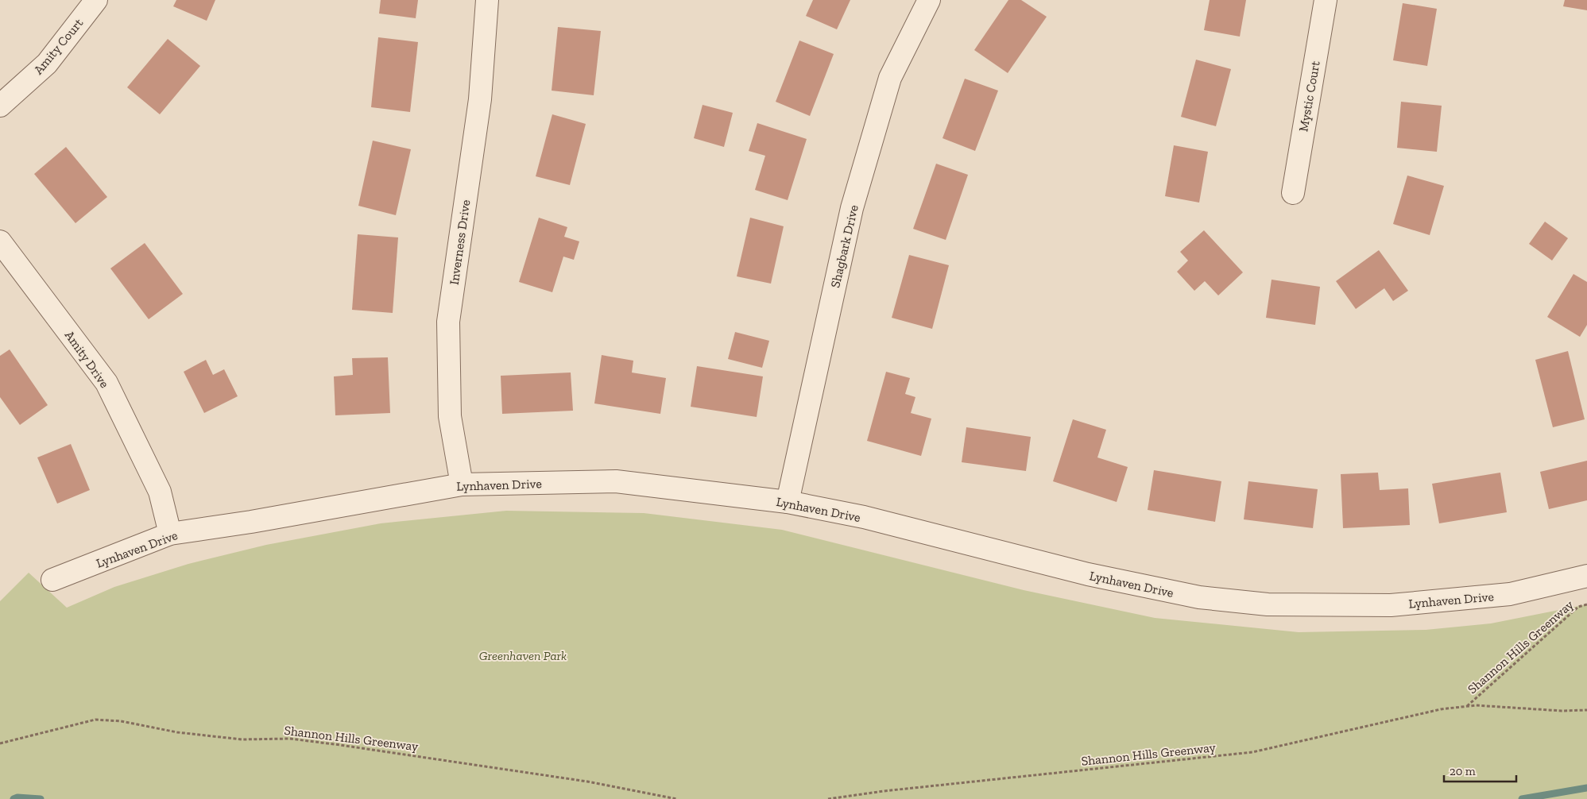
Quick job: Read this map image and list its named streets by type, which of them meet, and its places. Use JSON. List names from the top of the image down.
{
  "streets": {
    "street": [
      "Amity Court",
      "Mystic Court",
      "Inverness Drive",
      "Shagbark Drive",
      "Amity Drive",
      "Lynhaven Drive"
    ],
    "path": ["Shannon Hills Greenway"]
  },
  "crossings": [
    ["Inverness Drive", "Lynhaven Drive"],
    ["Shagbark Drive", "Lynhaven Drive"],
    ["Amity Drive", "Lynhaven Drive"]
  ],
  "parks": ["Greenhaven Park"],
  "scale_bar": "20 m"
}
